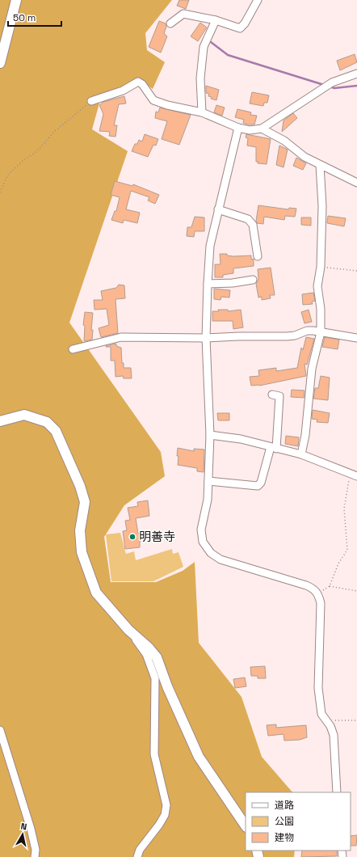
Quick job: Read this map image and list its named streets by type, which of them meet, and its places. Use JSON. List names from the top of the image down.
{
  "places": ["明善寺"],
  "legend": ["道路", "公園", "建物"],
  "scale_bar": "50 m",
  "north": "top"
}
